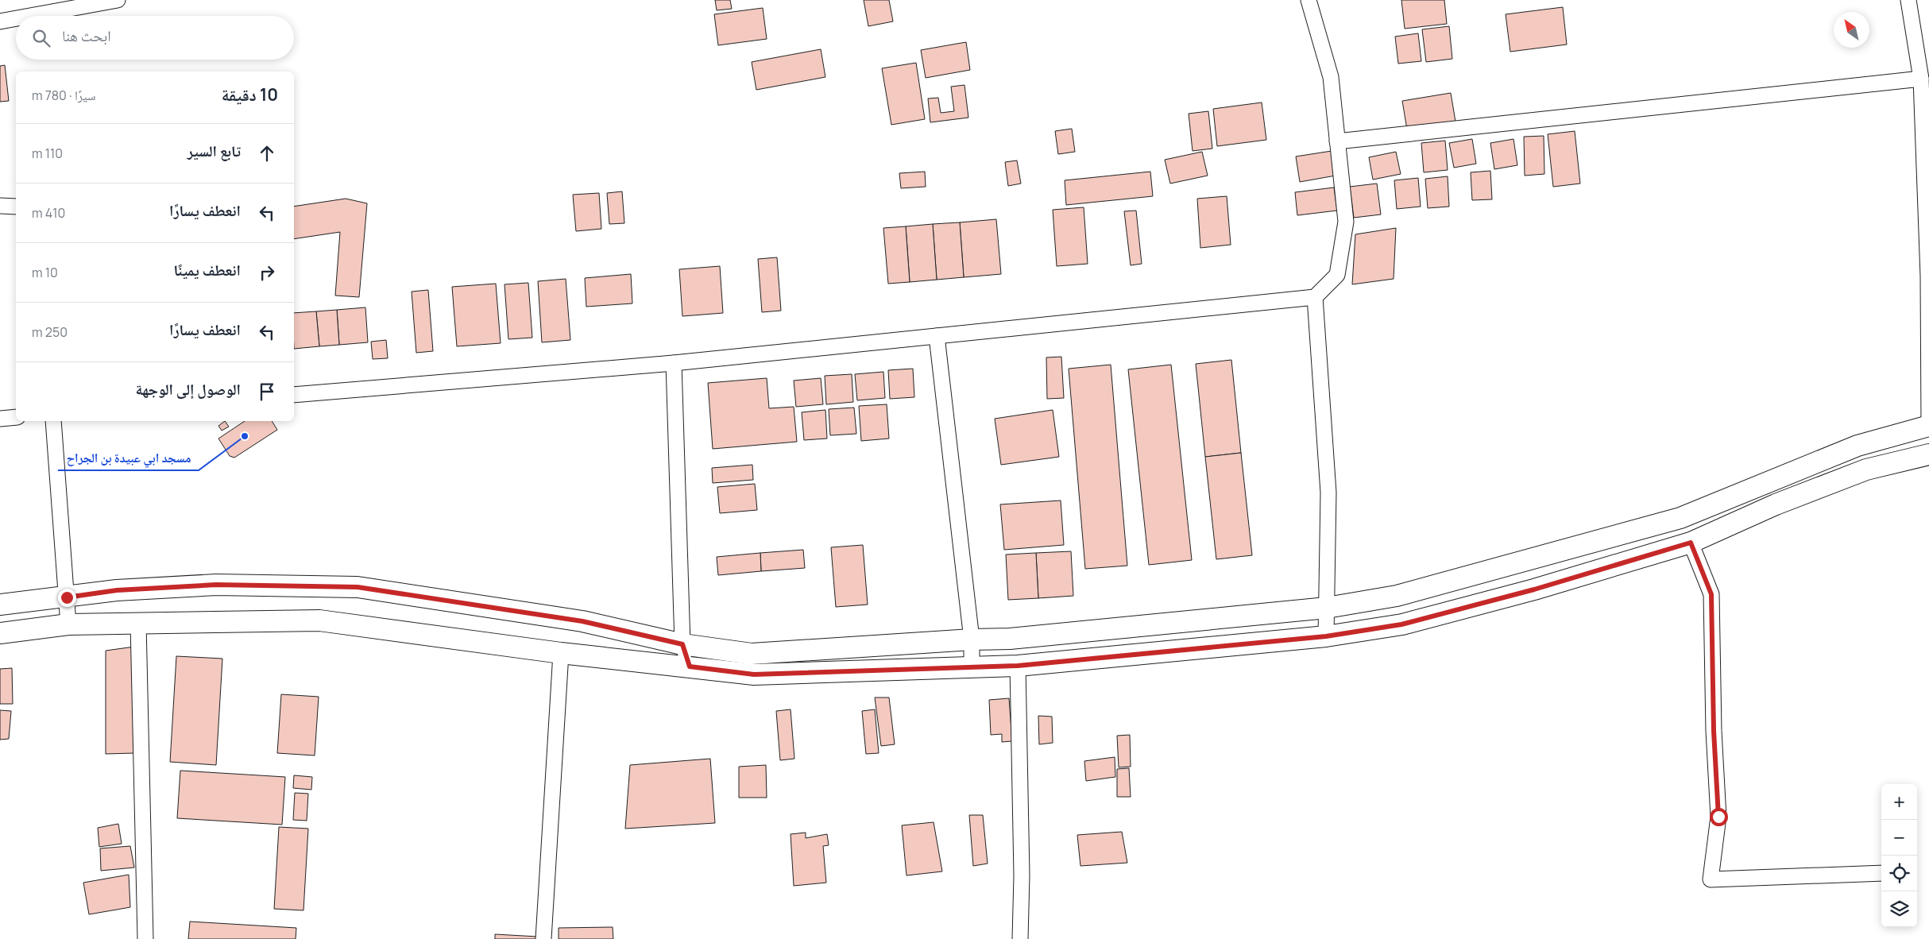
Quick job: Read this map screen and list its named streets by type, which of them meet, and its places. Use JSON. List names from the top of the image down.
{
  "places": ["مسجد ابي عبيدة بن الجراح"],
  "north": "top left",
  "page": {
    "search": "ابحث هنا",
    "heading": ["10 دقيقة", "سيرًا · 780 m"],
    "list": [
      ["تابع السير", "110 m"],
      ["انعطف يسارًا", "410 m"],
      ["انعطف يمينًا", "10 m"],
      ["انعطف يسارًا", "250 m"],
      "الوصول إلى الوجهة"
    ],
    "map_buttons": ["+", "−"]
  }
}
